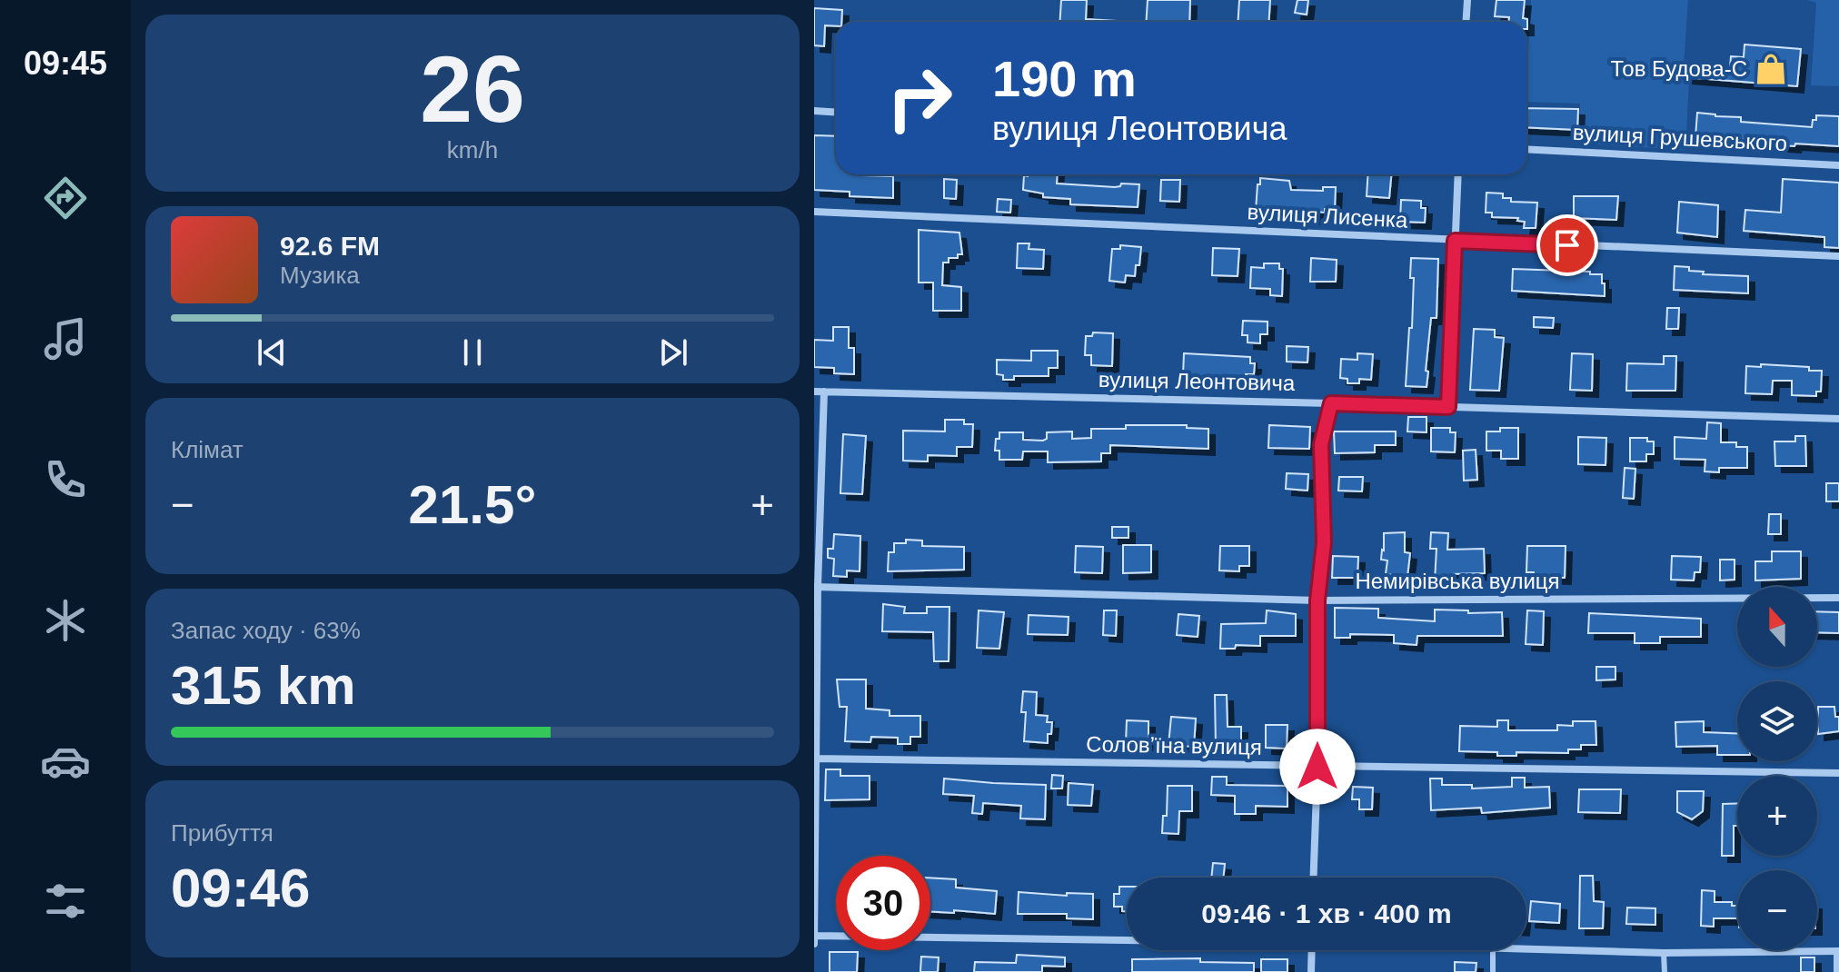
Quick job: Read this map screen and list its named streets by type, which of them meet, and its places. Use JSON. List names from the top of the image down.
{
  "streets": {
    "street": [
      "вулиця Грушевського",
      "вулиця Лисенка",
      "вулиця Леонтовича",
      "Немирівська вулиця",
      "Соловʼїна вулиця"
    ]
  },
  "places": {
    "shop": ["Тов Будова-С"]
  },
  "north": "top",
  "page": {
    "tabs": "09:45",
    "tile": [
      ["26", "km/h"],
      "Клімат",
      ["Запас ходу · 63%", "315 km"],
      ["Прибуття", "09:46"]
    ],
    "turn": ["190 m", "вулиця Леонтовича"],
    "song": ["92.6 FM", "Музика"],
    "heat": ["−", "21.5°", "+"],
    "map_buttons": ["+", "−"],
    "limit": "30",
    "trip": "09:46 · 1 хв · 400 m"
  }
}
